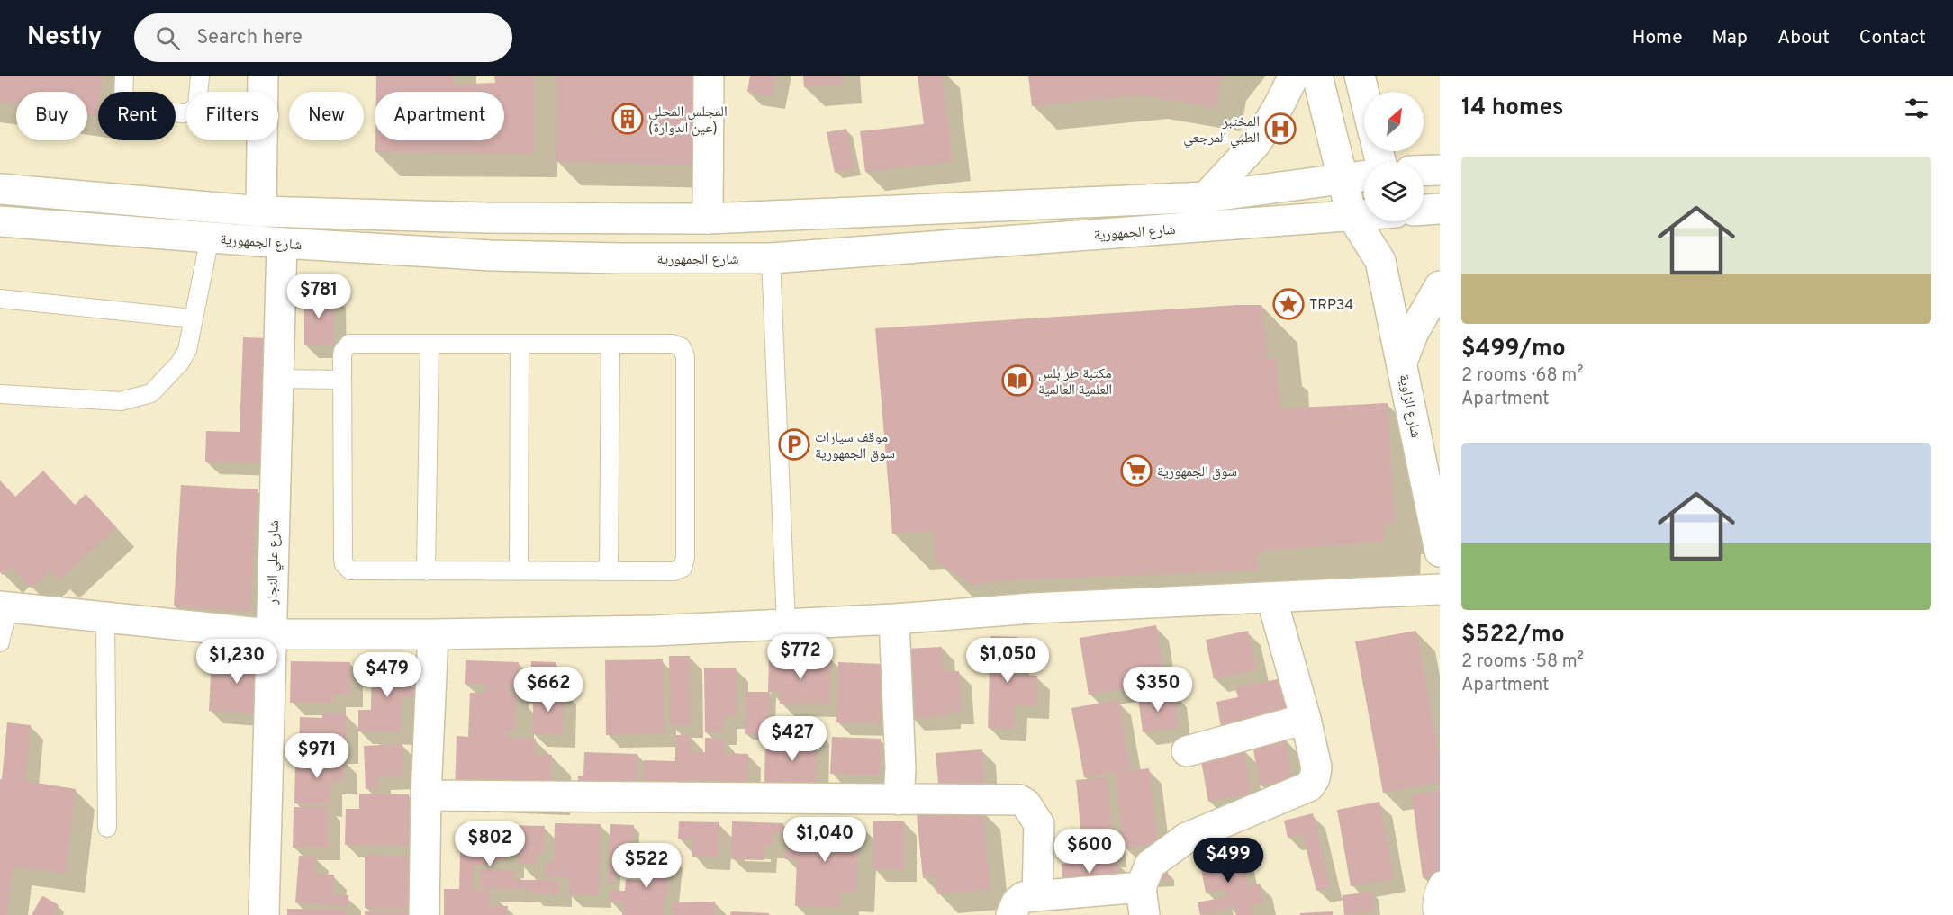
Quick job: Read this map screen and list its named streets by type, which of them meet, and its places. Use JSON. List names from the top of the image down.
{
  "streets": {
    "street": ["شارع الجمهورية", "شارع الزاوية", "شارع علي النجار"]
  },
  "crossings": [
    ["شارع الجمهورية", "شارع الزاوية"],
    ["شارع الجمهورية", "شارع علي النجار"]
  ],
  "places": {
    "building": ["المجلس المحلي (عين الدوارة)"],
    "hospital": ["المختبر الطبي المرجعي"],
    "place": ["TRP34"],
    "library": ["مكتبة طرابلس العلمية العالمية"],
    "parking": ["موقف سيارات سوق الجمهورية"],
    "supermarket": ["سوق الجمهورية"]
  },
  "north": "top right",
  "page": {
    "header": "Nestly",
    "search": "Search here",
    "nav": [
      "Home",
      "Map",
      "About",
      "Contact"
    ],
    "heading": "14 homes",
    "chip": [
      "Buy",
      "Rent",
      "Filters",
      "New",
      "Apartment"
    ],
    "list": [
      {
        "name": "$499/mo",
        "note": "2 rooms · 68 m² · Apartment"
      },
      {
        "name": "$522/mo",
        "note": "2 rooms · 58 m² · Apartment"
      }
    ],
    "price": [
      "$781",
      "$772",
      "$1,050",
      "$1,230",
      "$479",
      "$662",
      "$350",
      "$427",
      "$971",
      "$1,040",
      "$802",
      "$600",
      "$499",
      "$522"
    ]
  }
}
